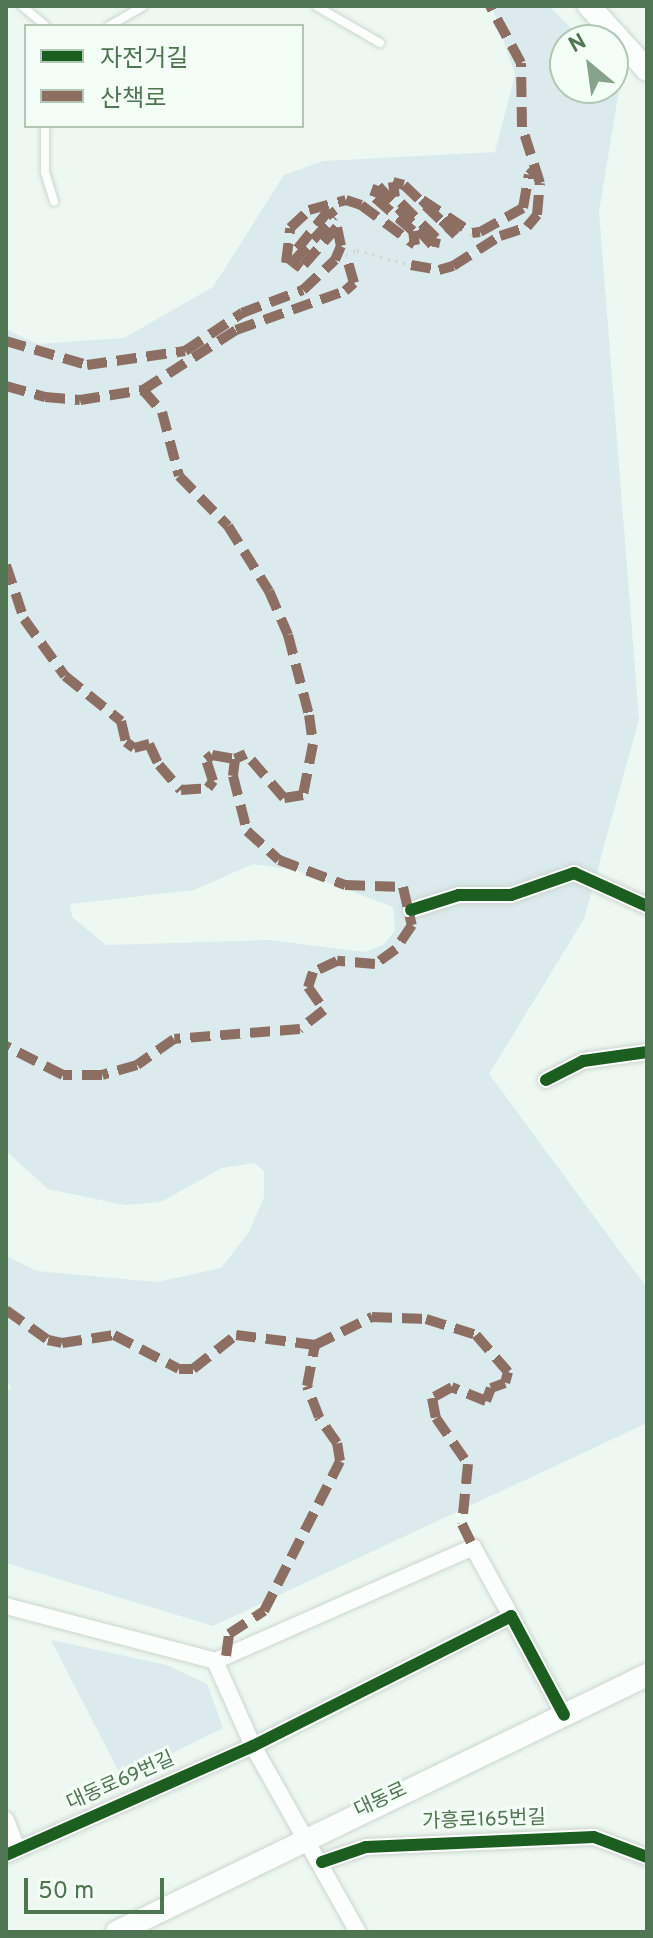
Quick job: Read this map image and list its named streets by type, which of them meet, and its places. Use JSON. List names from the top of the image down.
{
  "streets": {
    "main road": ["대동로"],
    "street": ["대동로69번길", "가흥로165번길"]
  },
  "legend": ["자전거길", "산책로"],
  "scale_bar": "50 m",
  "north": "top left"
}
